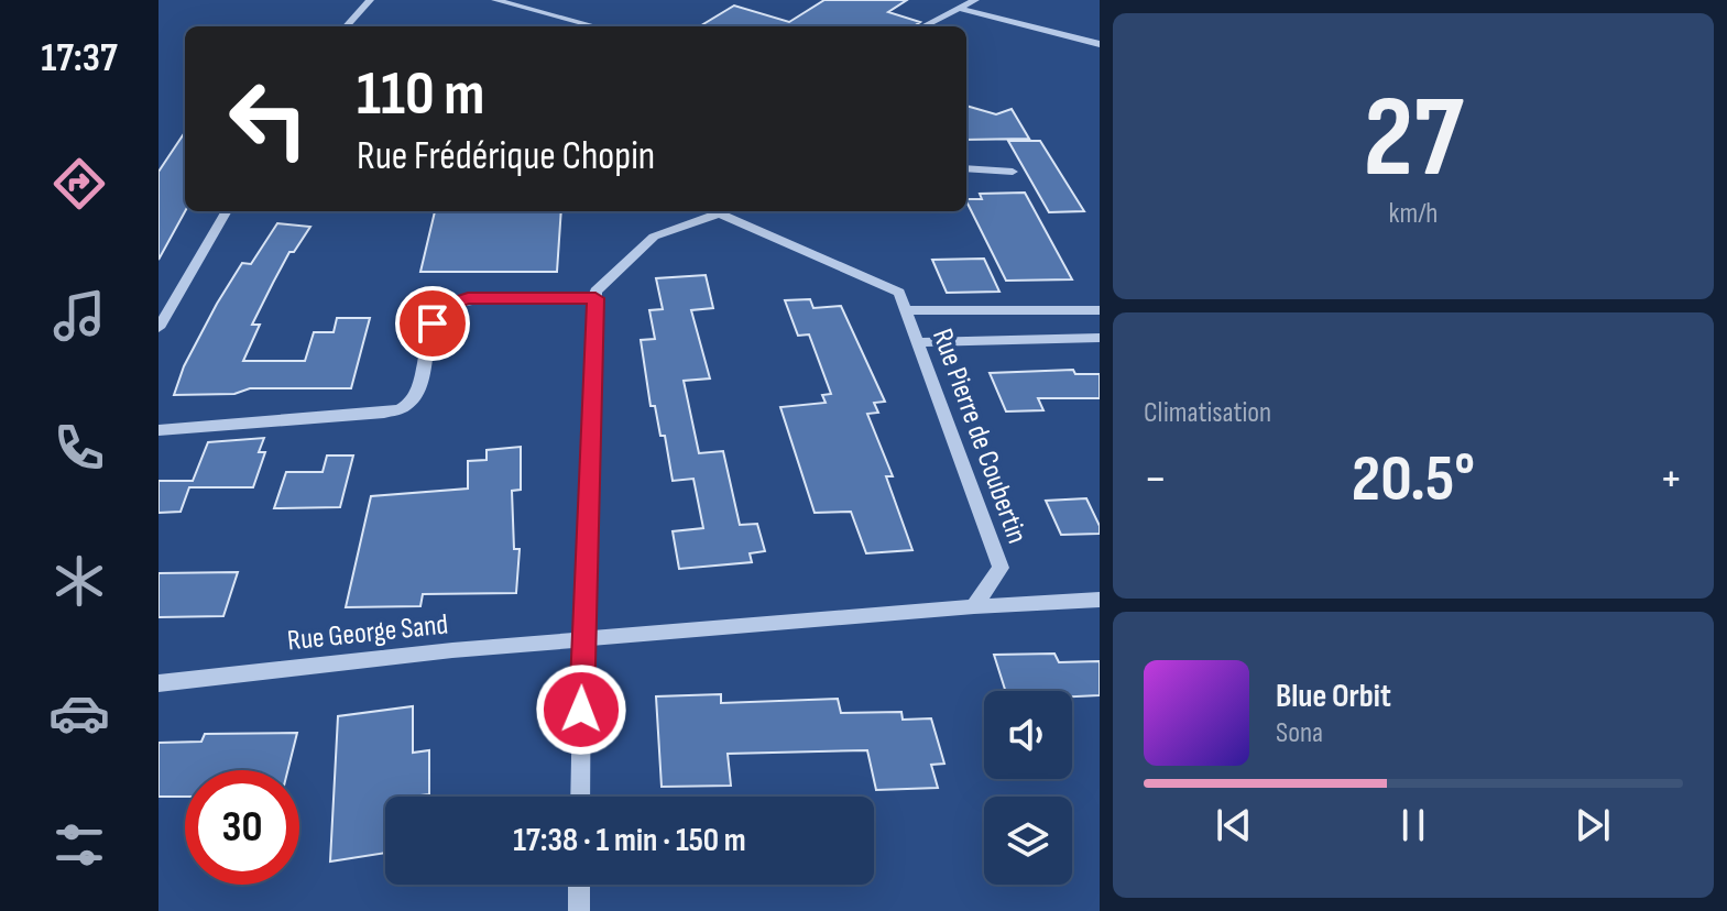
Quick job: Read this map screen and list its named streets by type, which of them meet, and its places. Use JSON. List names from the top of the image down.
{
  "streets": {
    "street": ["Rue Pierre de Coubertin", "Rue George Sand"]
  },
  "page": {
    "tabs": "17:37",
    "tile": [
      ["27", "km/h"],
      "Climatisation"
    ],
    "turn": ["110 m", "Rue Frédérique Chopin"],
    "heat": ["−", "20.5°", "+"],
    "song": ["Blue Orbit", "Sona"],
    "limit": "30",
    "trip": "17:38 · 1 min · 150 m"
  }
}
